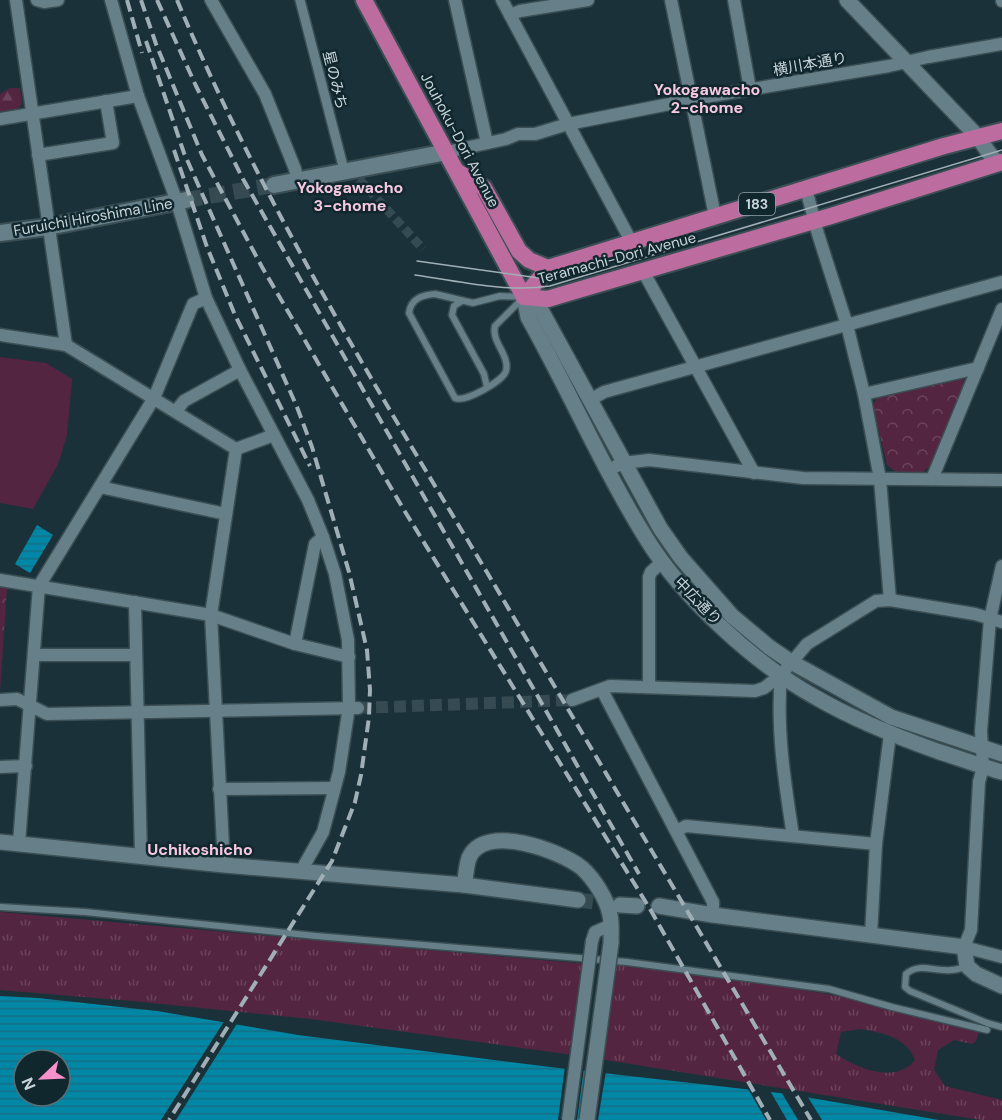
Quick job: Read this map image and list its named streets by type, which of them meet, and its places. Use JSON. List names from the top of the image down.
{
  "streets": {
    "highway": ["Jouhoku-Dori Avenue", "183", "Teramachi-Dori Avenue"],
    "main road": ["Furuichi Hiroshima Line"],
    "street": ["横川本通り", "星のみち", "中広通り"]
  },
  "crossings": [
    ["横川本通り", "Jouhoku-Dori Avenue"],
    ["Jouhoku-Dori Avenue", "Teramachi-Dori Avenue"],
    ["Jouhoku-Dori Avenue", "中広通り"],
    ["Teramachi-Dori Avenue", "中広通り"]
  ],
  "districts": ["Yokogawacho 2-chome", "Yokogawacho 3-chome", "Uchikoshicho"],
  "north": "bottom left"
}
